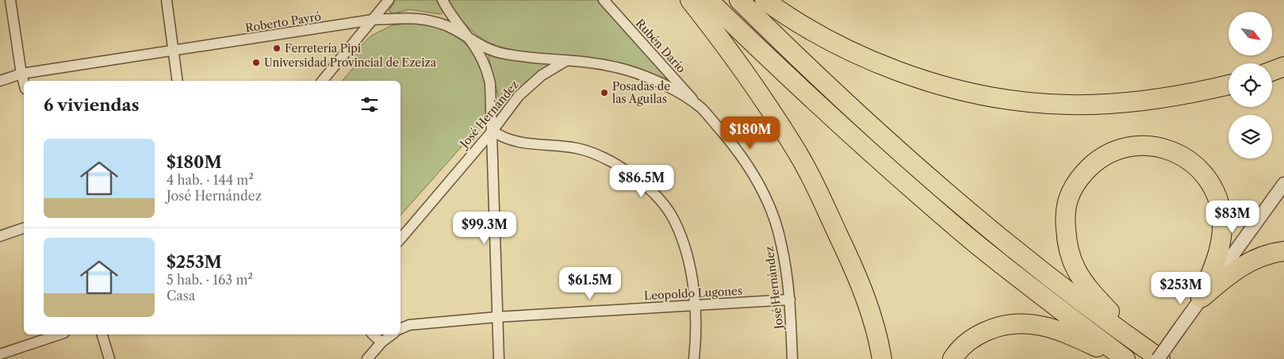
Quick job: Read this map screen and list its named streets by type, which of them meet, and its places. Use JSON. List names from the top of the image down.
{
  "streets": {
    "street": [
      "Roberto Payró",
      "Rubén Darío",
      "José Hernández",
      "Leopoldo Lugones"
    ]
  },
  "crossings": [
    ["Roberto Payró", "José Hernández"],
    ["Rubén Darío", "José Hernández"],
    ["José Hernández", "Leopoldo Lugones"]
  ],
  "places": ["Ferretería Pipi", "Universidad Provincial de Ezeiza", "Posadas de las Aguilas"],
  "north": "bottom right",
  "page": {
    "heading": "6 viviendas",
    "price": [
      "$180M",
      "$86.5M",
      "$83M",
      "$99.3M",
      "$61.5M",
      "$253M"
    ],
    "list": [
      {
        "name": "$180M",
        "note": "4 hab. · 144 m² · José Hernández"
      },
      {
        "name": "$253M",
        "note": "5 hab. · 163 m² · Casa"
      }
    ]
  }
}
